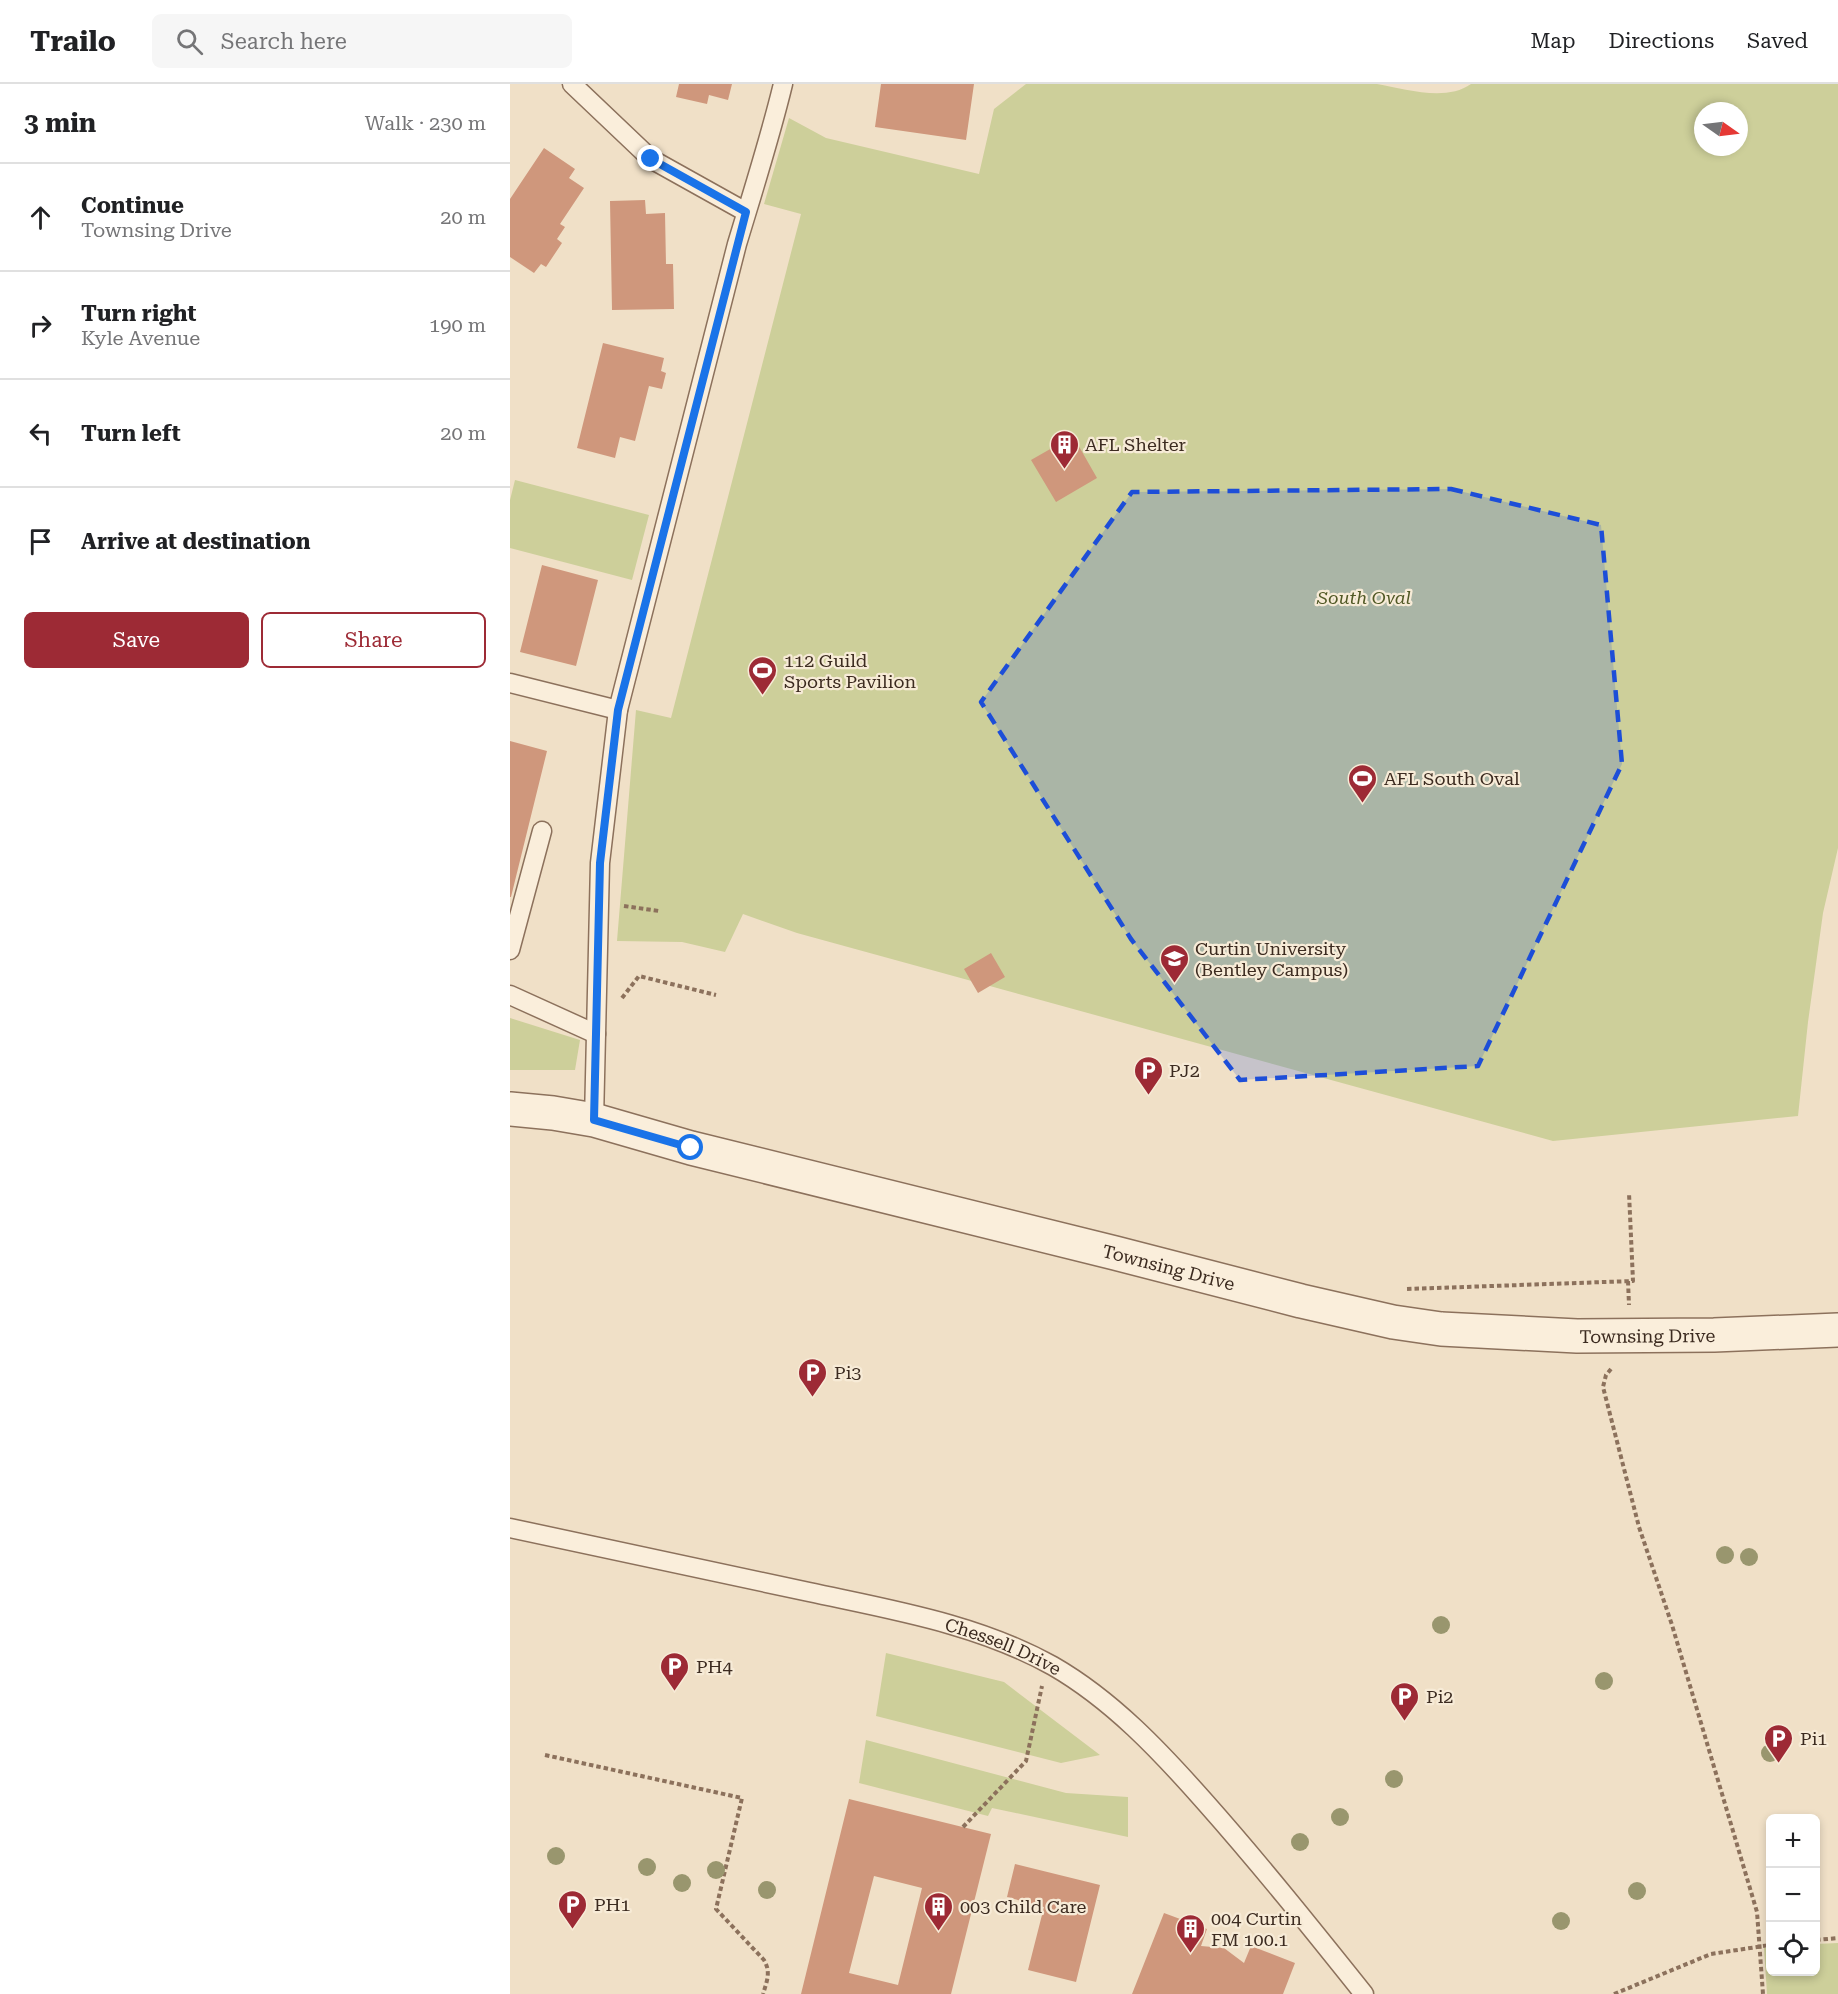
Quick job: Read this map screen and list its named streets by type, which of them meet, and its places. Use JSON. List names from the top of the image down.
{
  "streets": {
    "street": ["Townsing Drive"],
    "lane": ["Chessell Drive"]
  },
  "parks": ["South Oval"],
  "places": {
    "building": ["AFL Shelter", "003 Child Care", "004 Curtin FM 100.1"],
    "sports": ["112 Guild Sports Pavilion", "AFL South Oval"],
    "school or university": ["Curtin University (Bentley Campus)"],
    "parking": [
      "PJ2",
      "Pi3",
      "PH4",
      "Pi2",
      "Pi1",
      "PH1"
    ]
  },
  "north": "right",
  "page": {
    "header": "Trailo",
    "search": "Search here",
    "nav": ["Map", "Directions", "Saved"],
    "heading": ["3 min", "Walk · 230 m"],
    "list": [
      ["Continue", "Townsing Drive", "20 m"],
      ["Turn right", "Kyle Avenue", "190 m"],
      ["Turn left", "20 m"],
      "Arrive at destination"
    ],
    "buttons": ["Save", "Share"],
    "map_buttons": ["+", "−"]
  }
}
